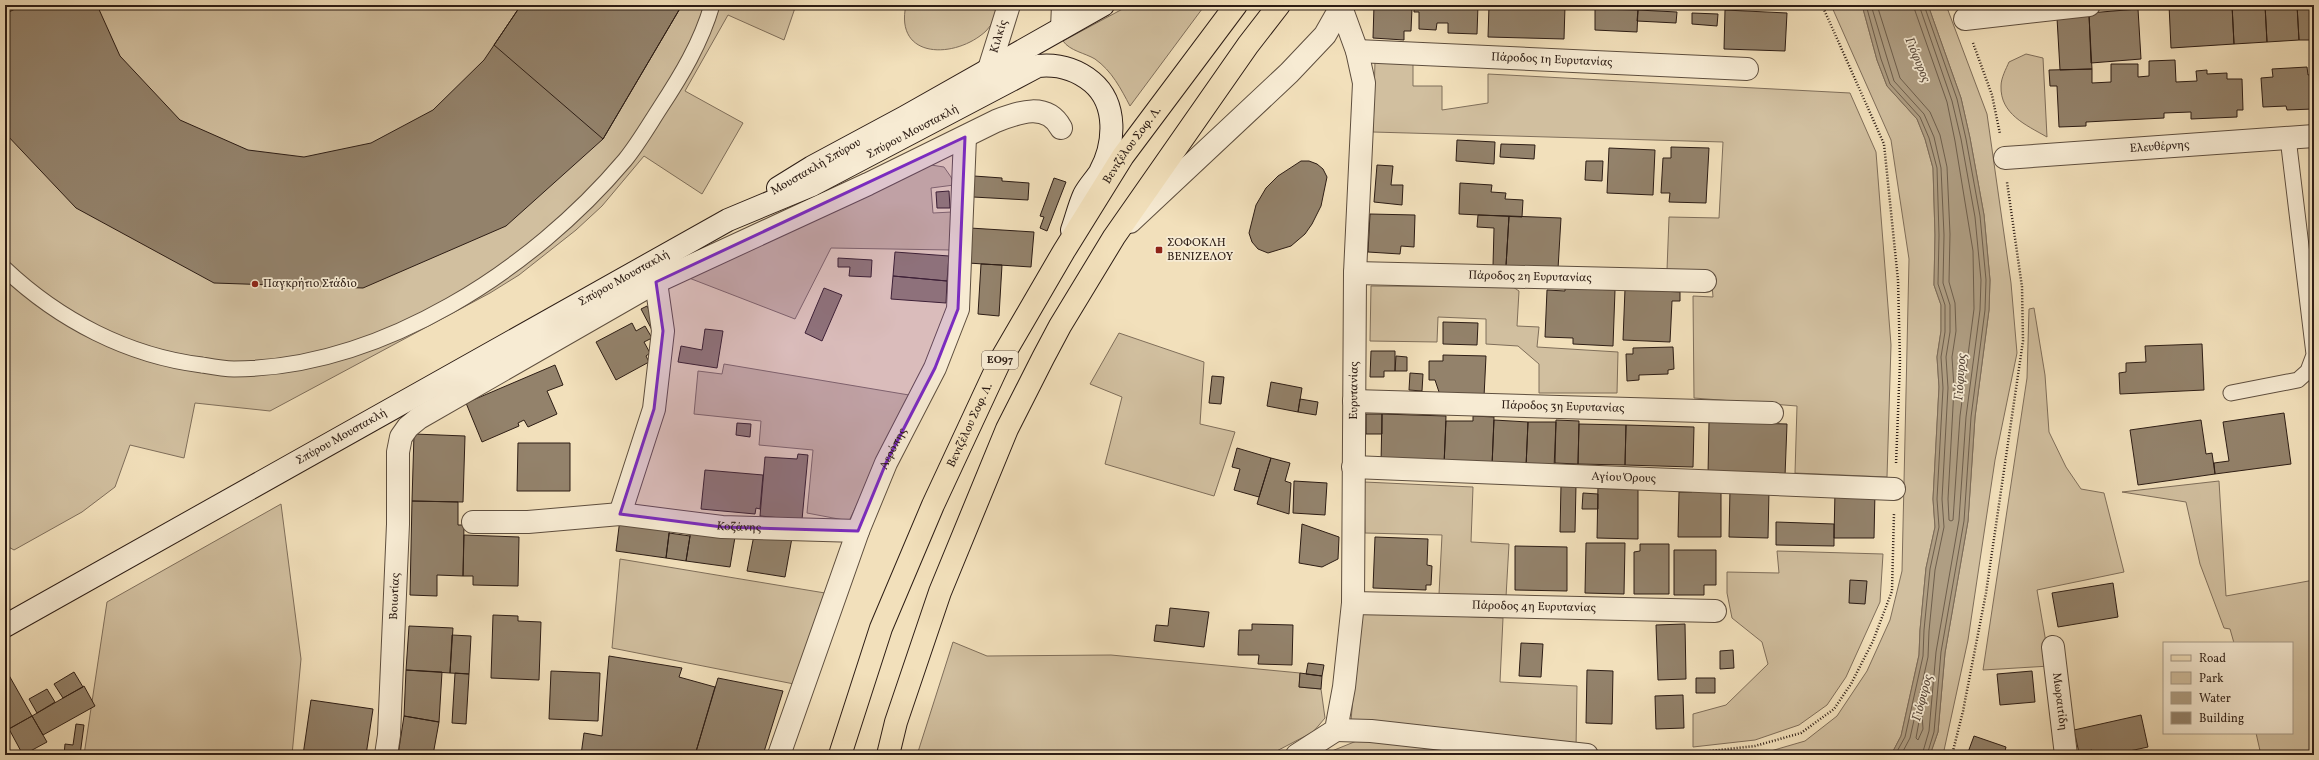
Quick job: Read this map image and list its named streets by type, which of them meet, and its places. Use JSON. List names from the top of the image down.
{
  "streets": {
    "main road": ["Βενιζέλου Σοφ. Λ.", "ΕΟ97"],
    "street": [
      "Κιλκίς",
      "Πάροδος 1η Ευρυτανίας",
      "Σπύρου Μουστακλή",
      "Ελευθέρνης",
      "Μουστακλή Σπύρου",
      "Πάροδος 2η Ευρυτανίας",
      "Ευρυτανίας",
      "Πάροδος 3η Ευρυτανίας",
      "Αερόπης",
      "Αγίου Όρους",
      "Κοζάνης",
      "Βοιωτίας",
      "Πάροδος 4η Ευρυτανίας",
      "Μωραιτίδη"
    ]
  },
  "crossings": [
    ["Κιλκίς", "Σπύρου Μουστακλή"],
    ["Πάροδος 1η Ευρυτανίας", "Ευρυτανίας"],
    ["Σπύρου Μουστακλή", "Βενιζέλου Σοφ. Λ."],
    ["Σπύρου Μουστακλή", "Μουστακλή Σπύρου"],
    ["Σπύρου Μουστακλή", "Αερόπης"],
    ["Σπύρου Μουστακλή", "Βοιωτίας"],
    ["Πάροδος 2η Ευρυτανίας", "Ευρυτανίας"],
    ["Ευρυτανίας", "Πάροδος 3η Ευρυτανίας"],
    ["Ευρυτανίας", "Αγίου Όρους"],
    ["Ευρυτανίας", "Πάροδος 4η Ευρυτανίας"],
    ["Αερόπης", "Κοζάνης"]
  ],
  "water": ["Γιόφυρος"],
  "places": {
    "transit": ["ΣΟΦΟΚΛΗ ΒΕΝΙΖΕΛΟΥ"],
    "other": ["Παγκρήτιο Στάδιο"]
  },
  "legend": [
    "Road",
    "Park",
    "Water",
    "Building"
  ]
}
